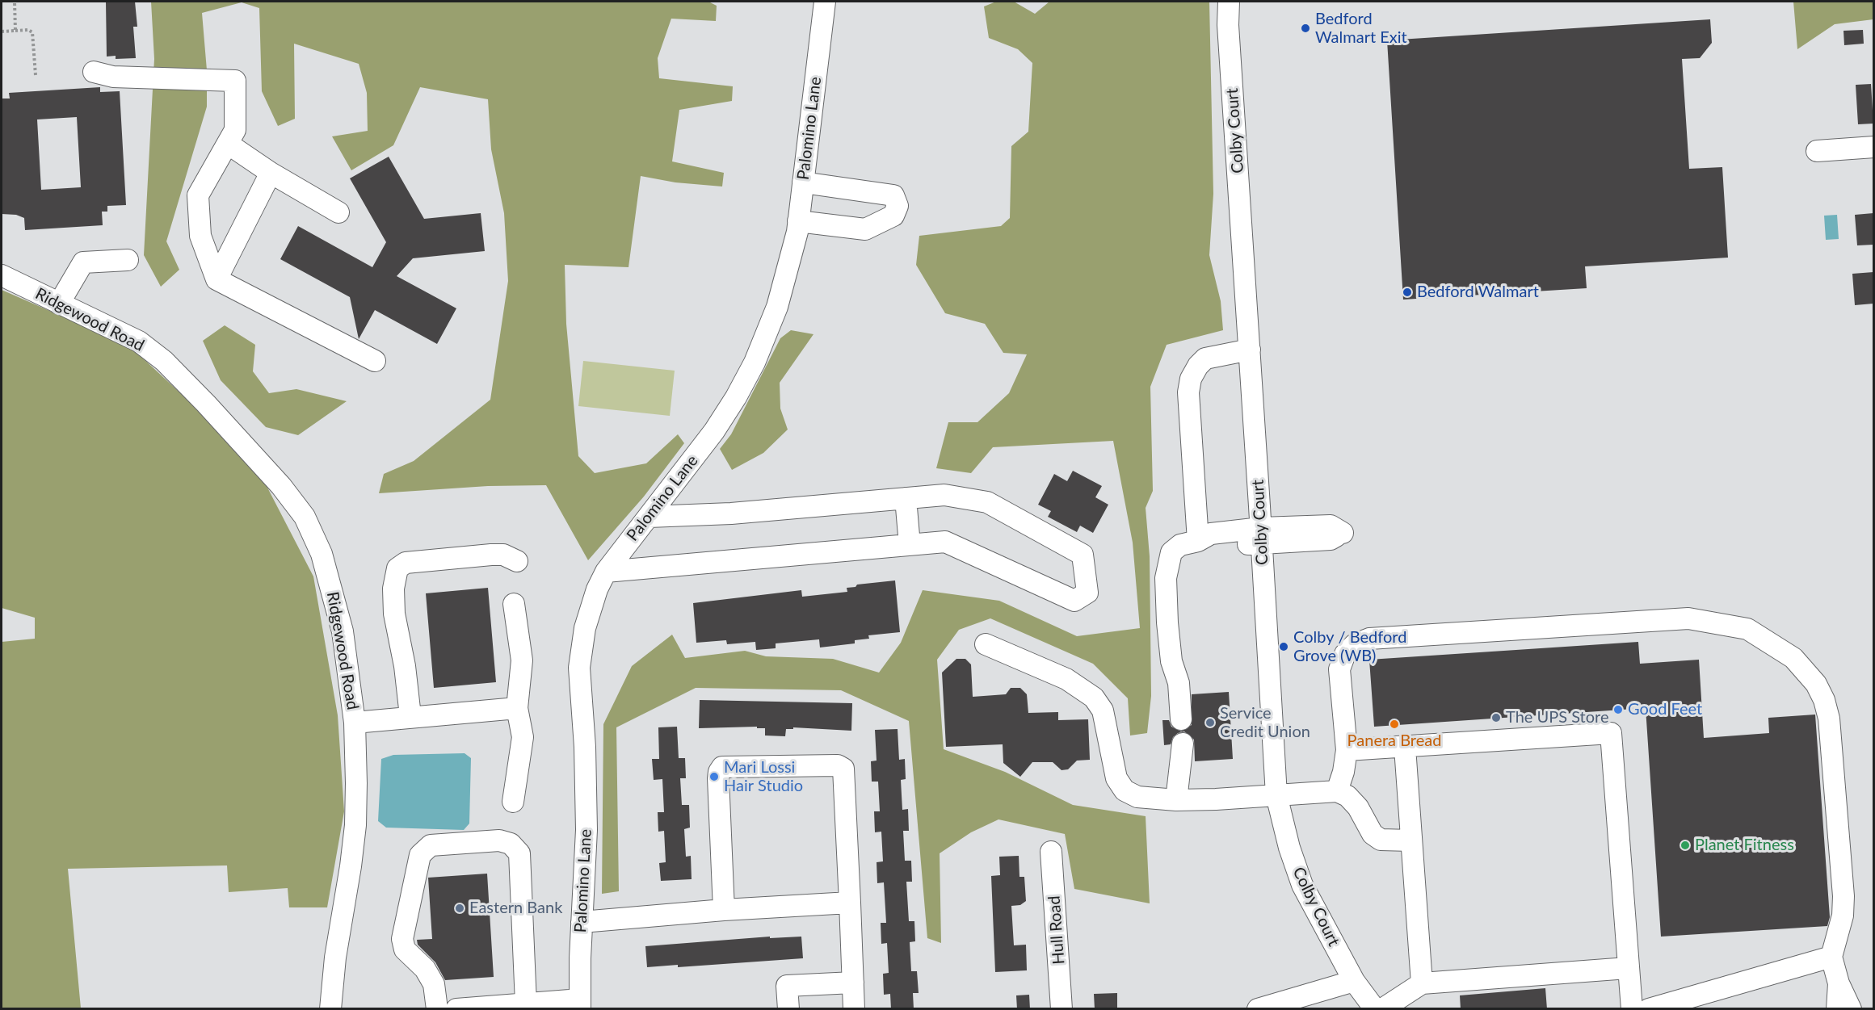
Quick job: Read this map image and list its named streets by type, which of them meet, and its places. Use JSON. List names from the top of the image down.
{
  "streets": {
    "street": [
      "Palomino Lane",
      "Colby Court",
      "Ridgewood Road",
      "Hull Road"
    ]
  },
  "places": [
    "Bedford Walmart Exit",
    "Bedford Walmart",
    "Colby / Bedford Grove (WB)",
    "Good Feet",
    "The UPS Store",
    "Service Credit Union",
    "Panera Bread",
    "Mari Lossi Hair Studio",
    "Planet Fitness",
    "Eastern Bank"
  ]
}
